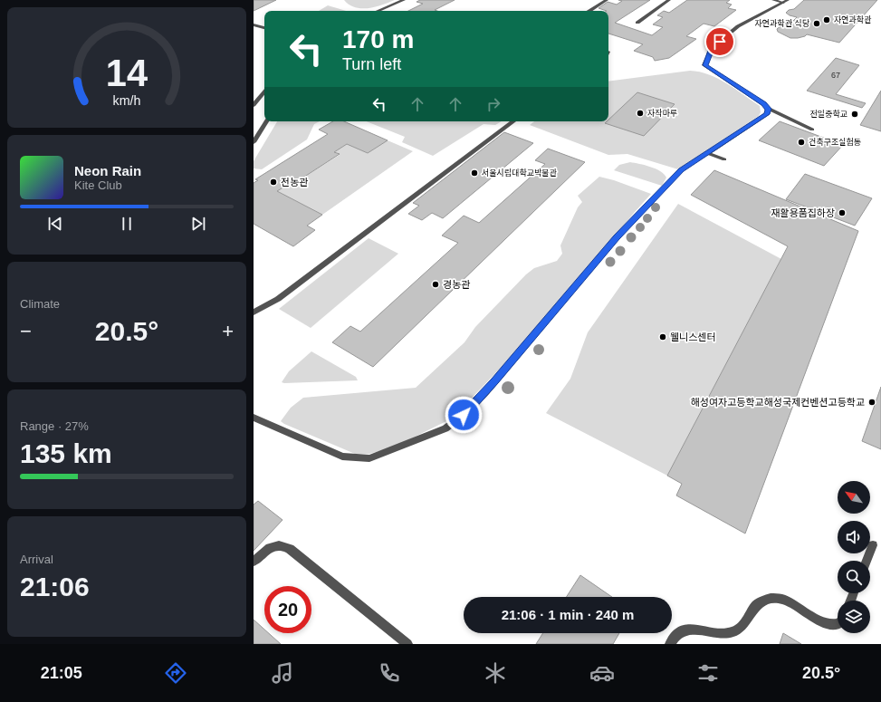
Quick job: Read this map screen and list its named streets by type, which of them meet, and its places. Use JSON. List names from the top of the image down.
{
  "places": [
    "자연과학관",
    "자연과학관 식당",
    "자작마루",
    "전일중학교",
    "건축구조실험동",
    "서울시립대학교박물관",
    "전농관",
    "재활용품집하장",
    "경농관",
    "웰니스센터",
    "해성여자고등학교해성국제컨벤션고등학교"
  ],
  "house_numbers": ["67"],
  "north": "top left",
  "page": {
    "turn": ["170 m", "Turn left"],
    "song": ["Neon Rain", "Kite Club"],
    "tile": [
      "Climate",
      ["Range · 27%", "135 km"],
      ["Arrival", "21:06"]
    ],
    "heat": ["−", "20.5°", "+"],
    "limit": "20",
    "trip": "21:06 · 1 min · 240 m",
    "tabs": ["21:05", "20.5°"],
    "gauge": ["14", "km/h"]
  }
}
